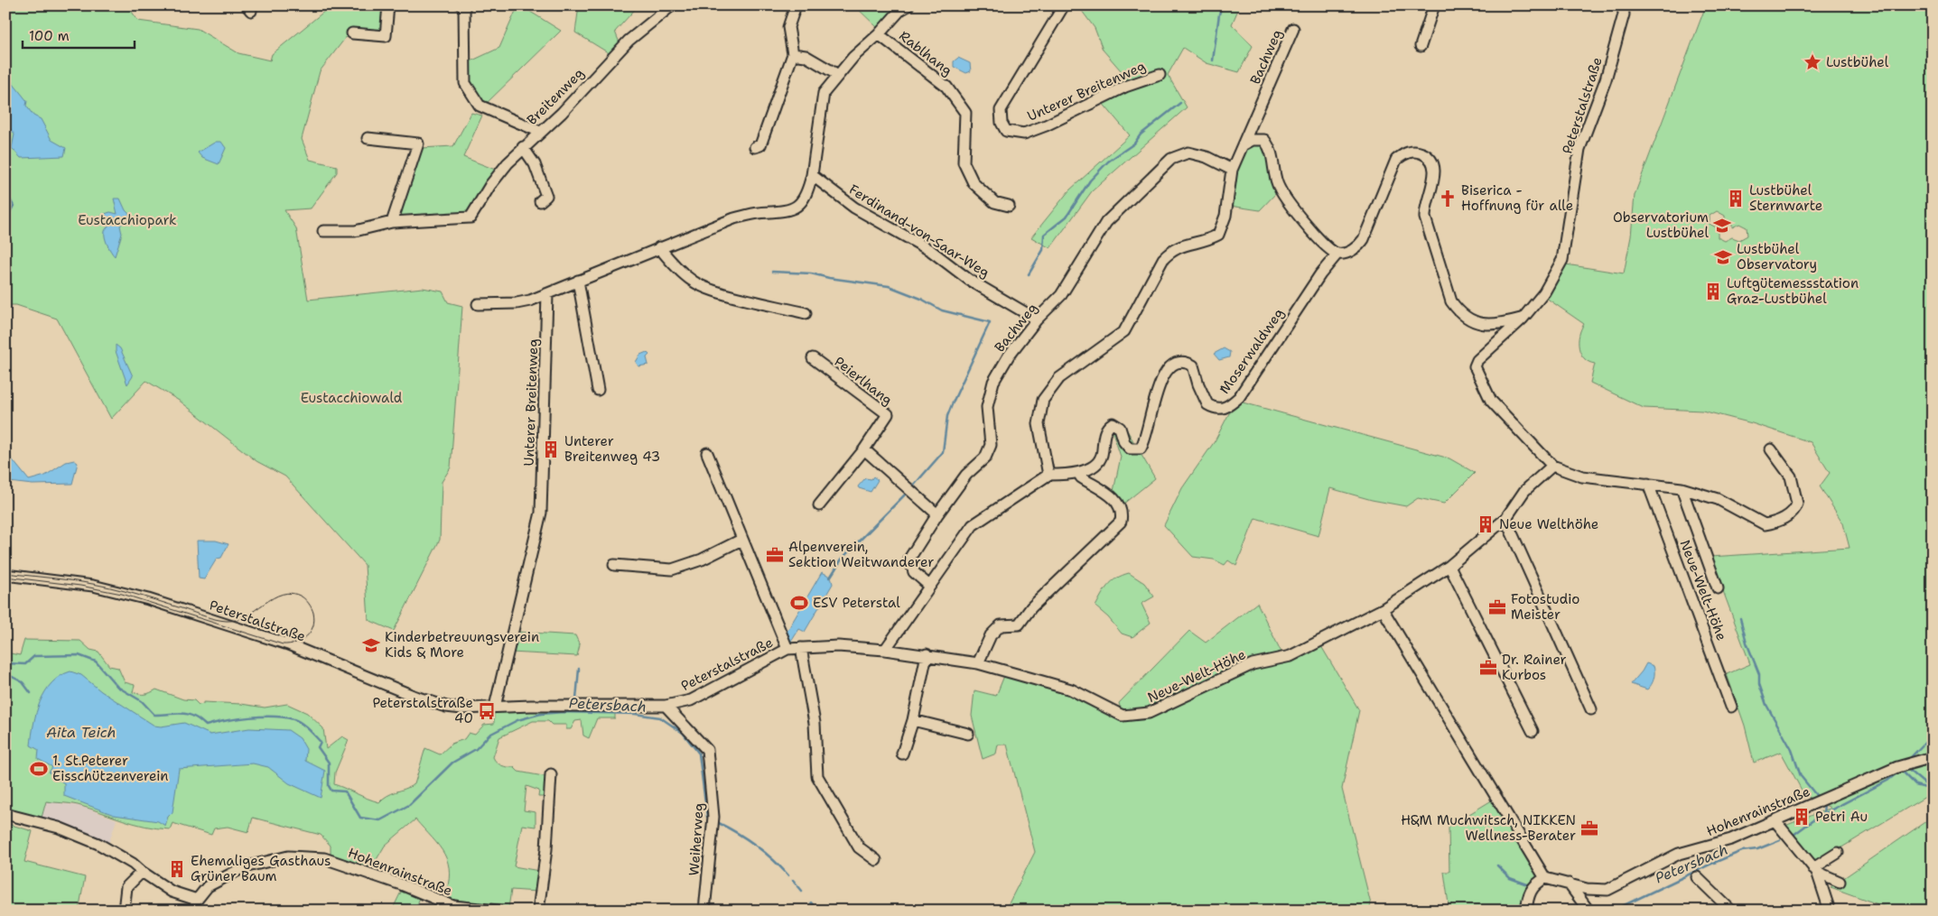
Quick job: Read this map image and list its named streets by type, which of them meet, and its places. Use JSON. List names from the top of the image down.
{
  "streets": {
    "street": [
      "Rablhang",
      "Bachweg",
      "Unterer Breitenweg",
      "Breitenweg",
      "Peterstalstraße",
      "Ferdinand-von-Saar-Weg",
      "Moserwaldweg",
      "Peierlhang",
      "Neue-Welt-Höhe",
      "Hohenrainstraße",
      "Weiherweg"
    ]
  },
  "crossings": [
    ["Bachweg", "Ferdinand-von-Saar-Weg"],
    ["Unterer Breitenweg", "Peterstalstraße"],
    ["Peterstalstraße", "Neue-Welt-Höhe"],
    ["Peterstalstraße", "Weiherweg"]
  ],
  "water": ["Petersbach", "Aita Teich"],
  "parks": ["Eustacchiopark", "Eustacchiowald"],
  "places": {
    "place": ["Lustbühel"],
    "church": ["Biserica - Hoffnung für alle"],
    "building": [
      "Lustbühel Sternwarte",
      "Luftgütemessstation Graz-Lustbühel",
      "Unterer Breitenweg 43",
      "Neue Welthöhe",
      "Petri Au",
      "Ehemaliges Gasthaus Grüner Baum"
    ],
    "school or university": ["Observatorium Lustbühel", "Lustbühel Observatory", "Kinderbetreuungsverein Kids & More"],
    "office": [
      "Alpenverein, Sektion Weitwanderer",
      "Fotostudio Meister",
      "Dr. Rainer Kurbos",
      "H&M Muchwitsch, NIKKEN Wellness-Berater"
    ],
    "sports": ["ESV Peterstal", "1. St.Peterer Eisschützenverein"],
    "bus stop": ["Peterstalstraße 40"]
  },
  "scale_bar": "100 m"
}
